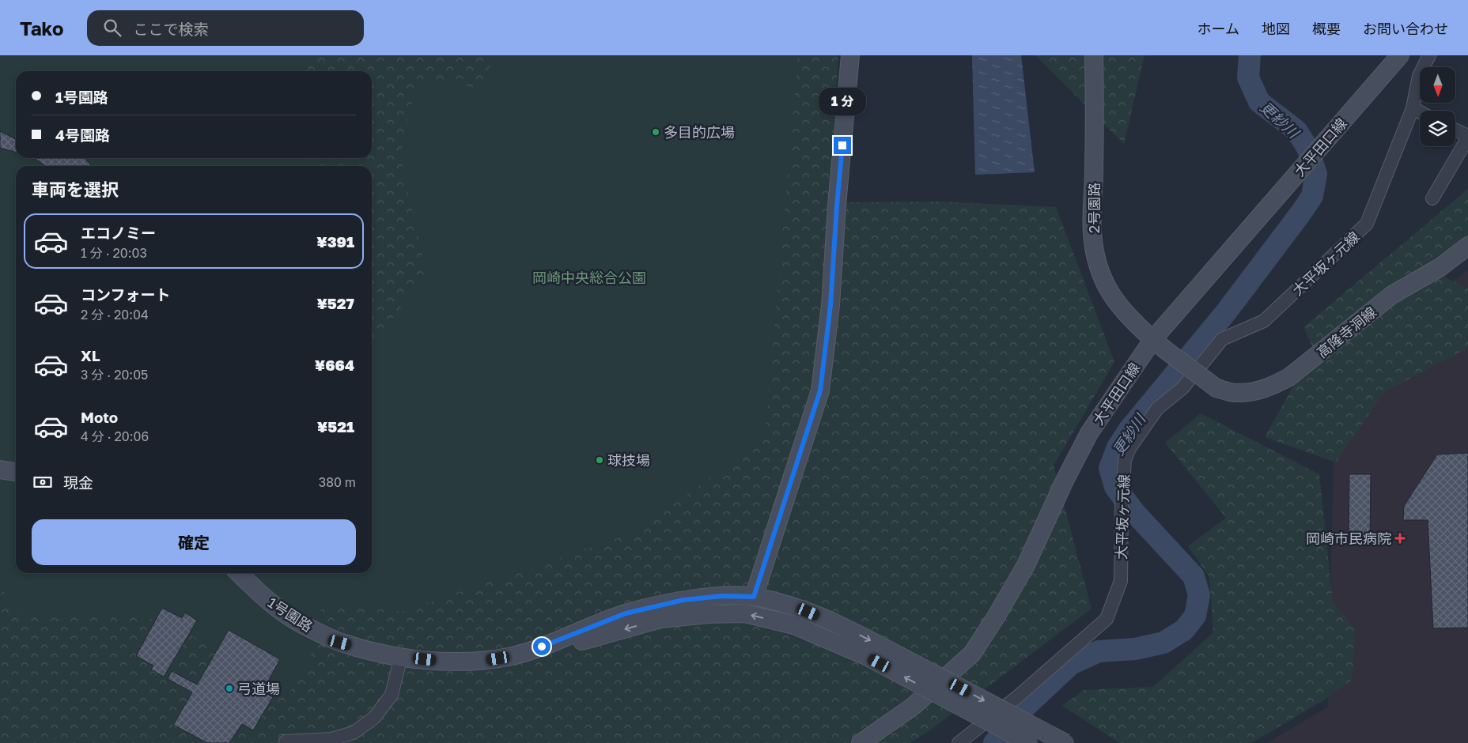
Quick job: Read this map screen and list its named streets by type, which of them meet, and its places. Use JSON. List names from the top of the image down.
{
  "streets": {
    "street": [
      "大平田口線",
      "2号園路",
      "大平坂ヶ元線",
      "高隆寺洞線",
      "1号園路"
    ]
  },
  "crossings": [
    ["大平田口線", "2号園路"],
    ["2号園路", "高隆寺洞線"]
  ],
  "water": ["更紗川"],
  "parks": ["岡崎中央総合公園"],
  "places": {
    "other": ["多目的広場", "球技場", "弓道場"],
    "health": ["岡崎市民病院"]
  },
  "north": "bottom",
  "page": {
    "header": "Tako",
    "search": "ここで検索",
    "nav": [
      "ホーム",
      "地図",
      "概要",
      "お問い合わせ"
    ],
    "banner": ["1号園路", "4号園路"],
    "bubble": "1 分",
    "heading": "車両を選択",
    "list": [
      {
        "name": "エコノミー",
        "note": "1 分 · 20:03",
        "value": "¥391"
      },
      {
        "name": "コンフォート",
        "note": "2 分 · 20:04",
        "value": "¥527"
      },
      {
        "name": "XL",
        "note": "3 分 · 20:05",
        "value": "¥664"
      },
      {
        "name": "Moto",
        "note": "4 分 · 20:06",
        "value": "¥521"
      }
    ],
    "pay": ["現金", "380 m"],
    "buttons": "確定"
  }
}
